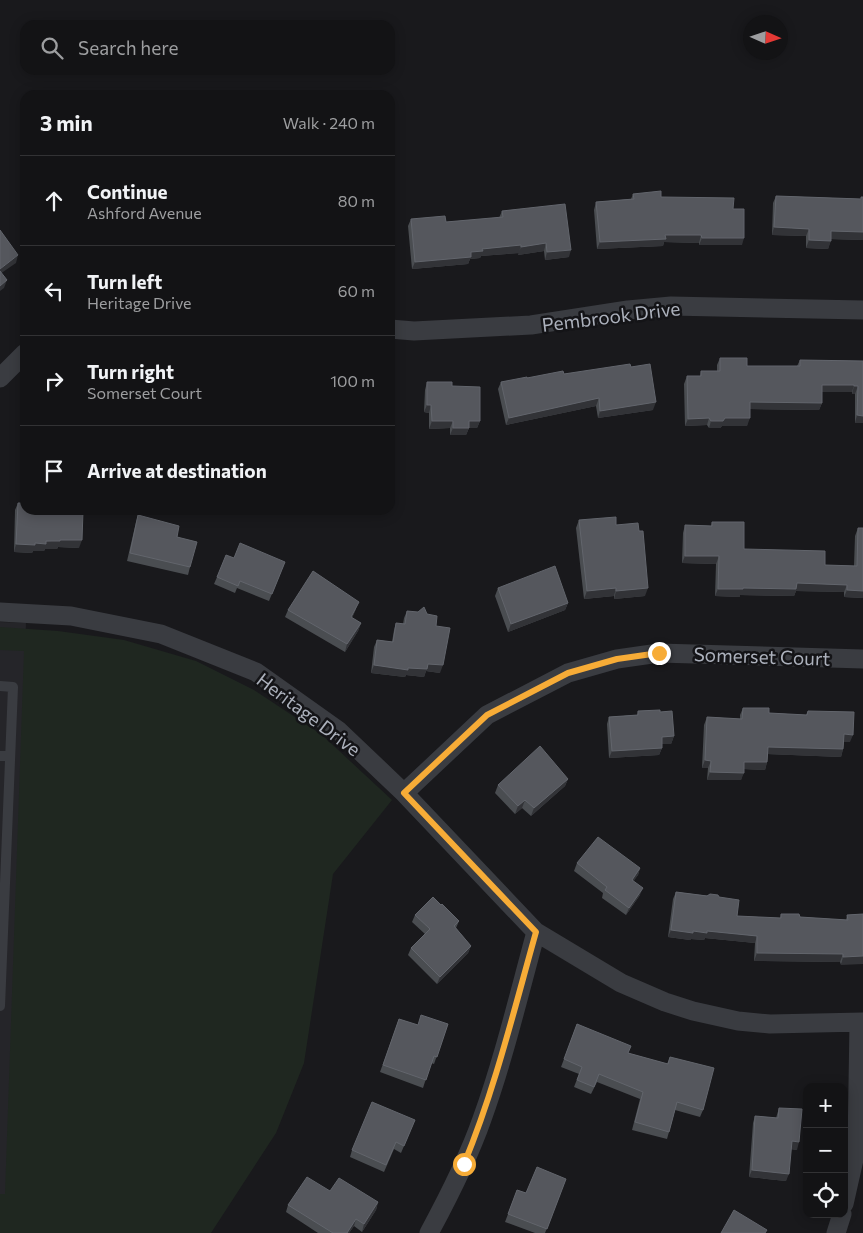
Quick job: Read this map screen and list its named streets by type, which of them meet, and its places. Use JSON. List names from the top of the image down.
{
  "streets": {
    "street": ["Pembrook Drive", "Somerset Court", "Heritage Drive"]
  },
  "crossings": [
    ["Somerset Court", "Heritage Drive"]
  ],
  "north": "right",
  "page": {
    "search": "Search here",
    "heading": ["3 min", "Walk · 240 m"],
    "list": [
      ["Continue", "Ashford Avenue", "80 m"],
      ["Turn left", "Heritage Drive", "60 m"],
      ["Turn right", "Somerset Court", "100 m"],
      "Arrive at destination"
    ],
    "map_buttons": ["+", "−"]
  }
}
